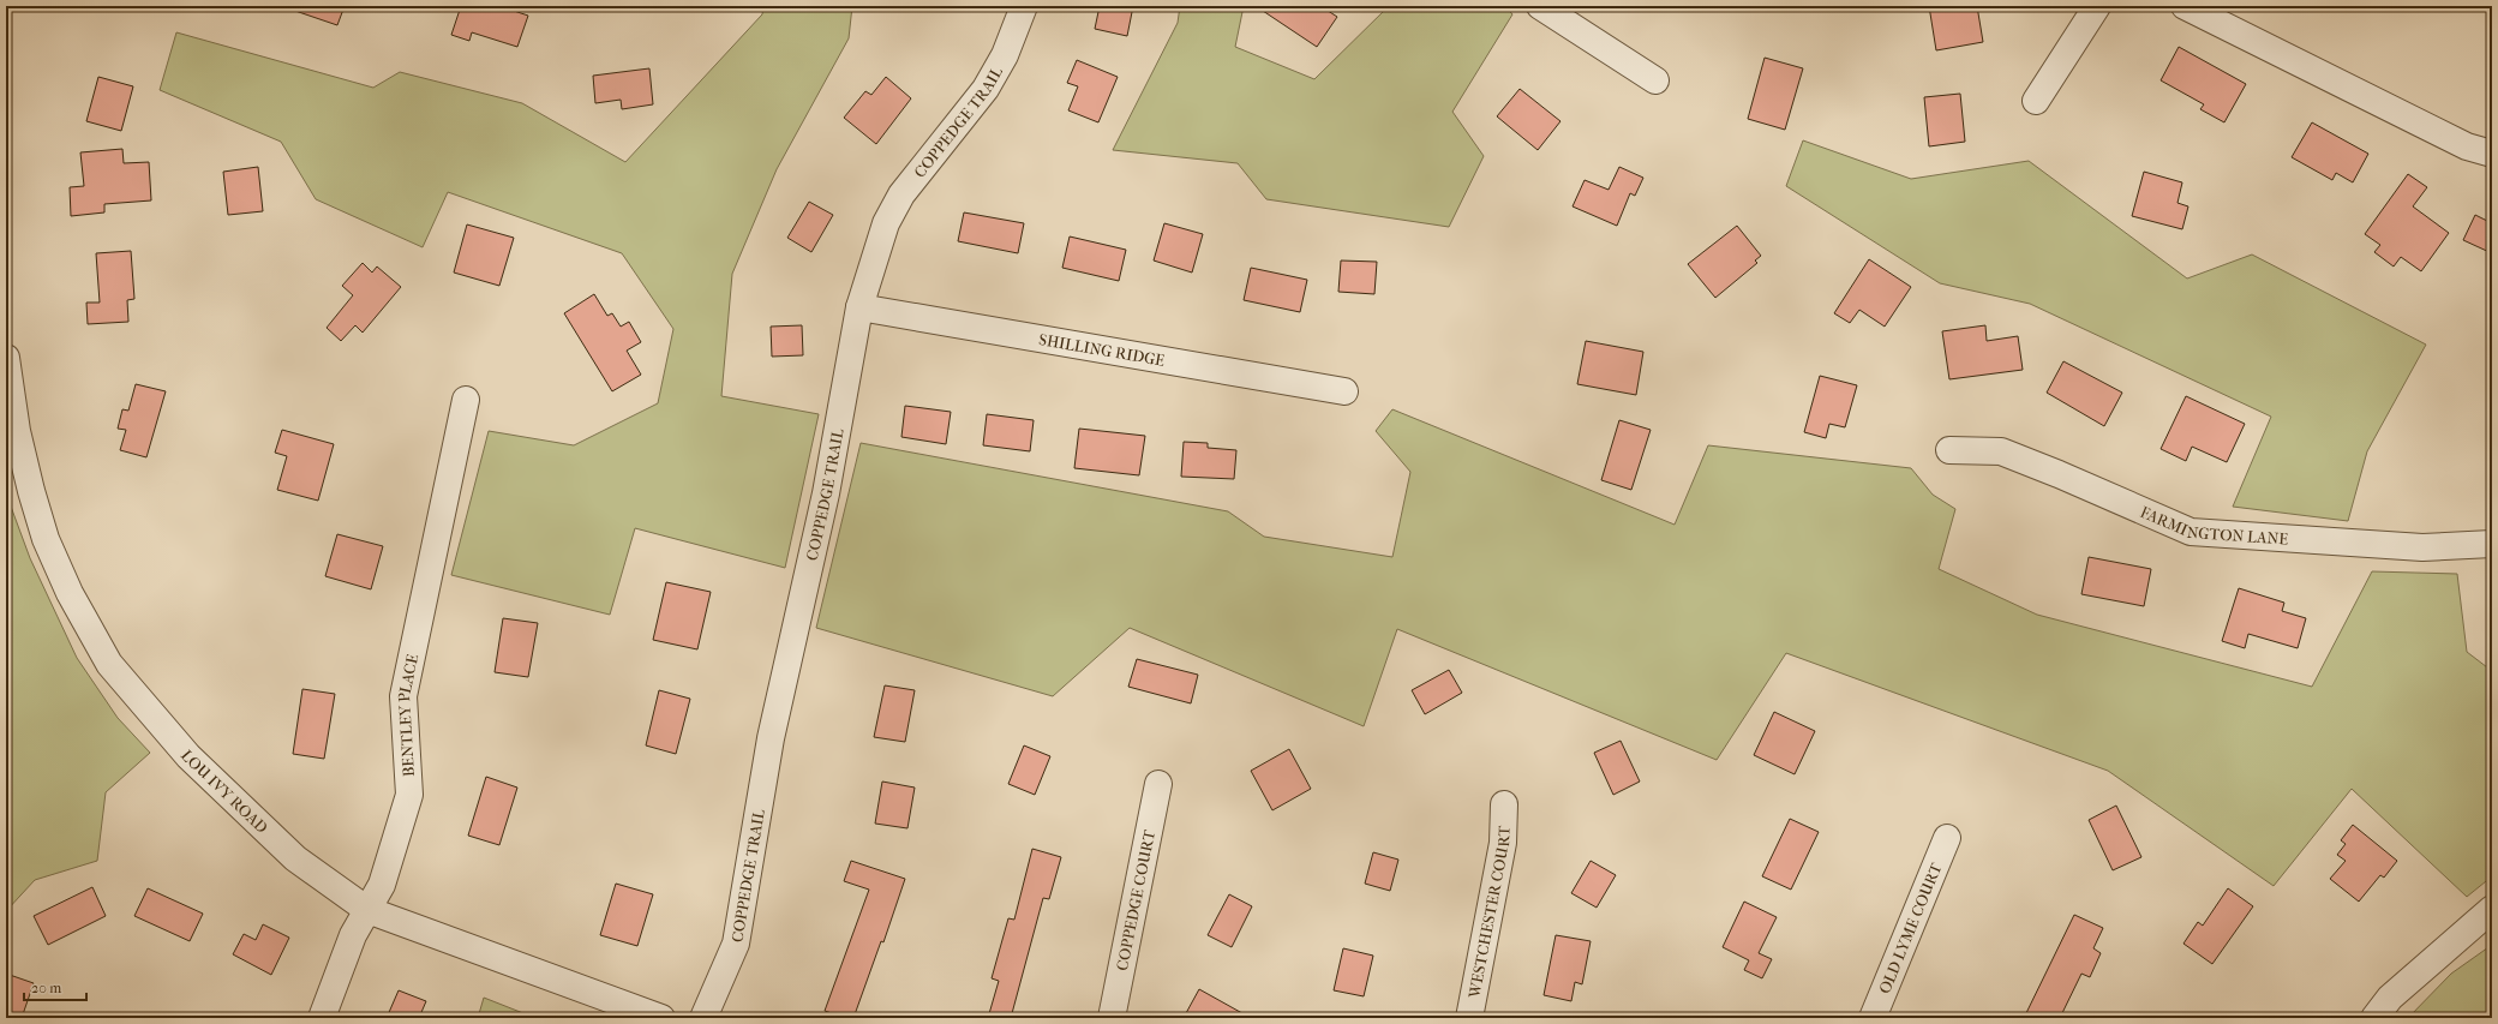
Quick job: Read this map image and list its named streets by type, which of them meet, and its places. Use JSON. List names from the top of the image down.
{
  "streets": {
    "street": [
      "COPPEDGE TRAIL",
      "SHILLING RIDGE",
      "FARMINGTON LANE",
      "BENTLEY PLACE",
      "LOU IVY ROAD",
      "COPPEDGE COURT",
      "WESTCHESTER COURT",
      "OLD LYME COURT"
    ]
  },
  "crossings": [
    ["COPPEDGE TRAIL", "SHILLING RIDGE"],
    ["BENTLEY PLACE", "LOU IVY ROAD"]
  ],
  "scale_bar": "20 m"
}
